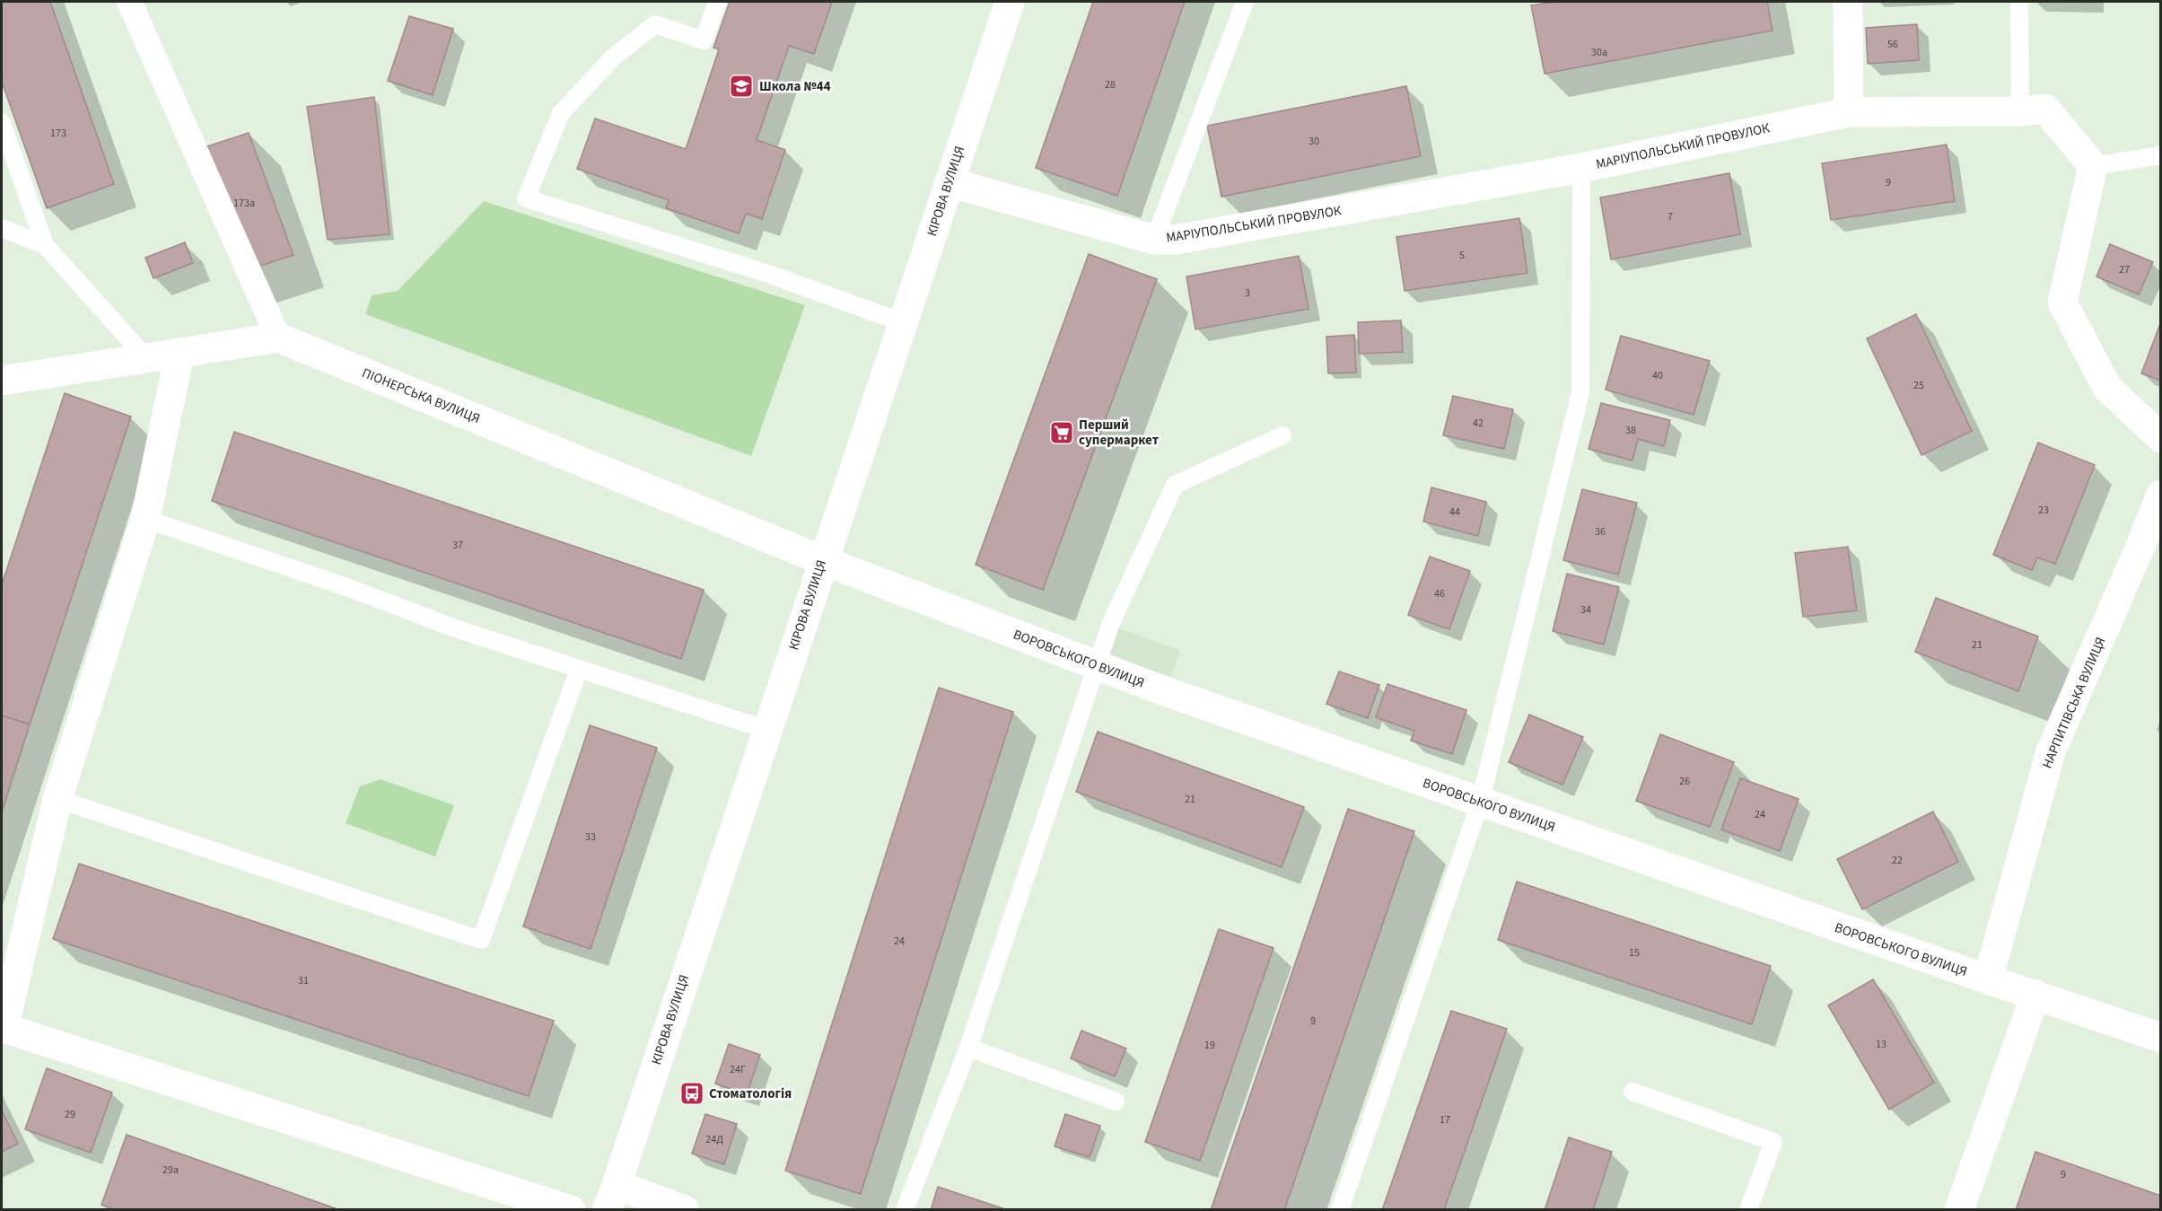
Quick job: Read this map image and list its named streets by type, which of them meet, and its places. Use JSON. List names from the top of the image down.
{
  "streets": {
    "street": [
      "МАРІУПОЛЬСЬКИЙ ПРОВУЛОК",
      "КІРОВА ВУЛИЦЯ",
      "ПІОНЕРСЬКА ВУЛИЦЯ",
      "ВОРОВСЬКОГО ВУЛИЦЯ",
      "НАРПИТІВСЬКА ВУЛИЦЯ"
    ]
  },
  "crossings": [
    ["МАРІУПОЛЬСЬКИЙ ПРОВУЛОК", "КІРОВА ВУЛИЦЯ"],
    ["КІРОВА ВУЛИЦЯ", "ПІОНЕРСЬКА ВУЛИЦЯ"],
    ["КІРОВА ВУЛИЦЯ", "ВОРОВСЬКОГО ВУЛИЦЯ"],
    ["ПІОНЕРСЬКА ВУЛИЦЯ", "ВОРОВСЬКОГО ВУЛИЦЯ"],
    ["ВОРОВСЬКОГО ВУЛИЦЯ", "НАРПИТІВСЬКА ВУЛИЦЯ"]
  ],
  "places": {
    "school or university": ["Школа №44"],
    "supermarket": ["Перший супермаркет"],
    "bus stop": ["Стоматологія"]
  },
  "house_numbers": [
    "56",
    "30а",
    "28",
    "173",
    "30",
    "9",
    "173а",
    "7",
    "5",
    "27",
    "3",
    "40",
    "25",
    "42",
    "38",
    "23",
    "44",
    "36",
    "37",
    "46",
    "34",
    "21",
    "26",
    "21",
    "24",
    "33",
    "22",
    "24",
    "15",
    "31",
    "9",
    "13",
    "19",
    "24Г",
    "29",
    "17",
    "24Д",
    "29а",
    "9"
  ]
}
